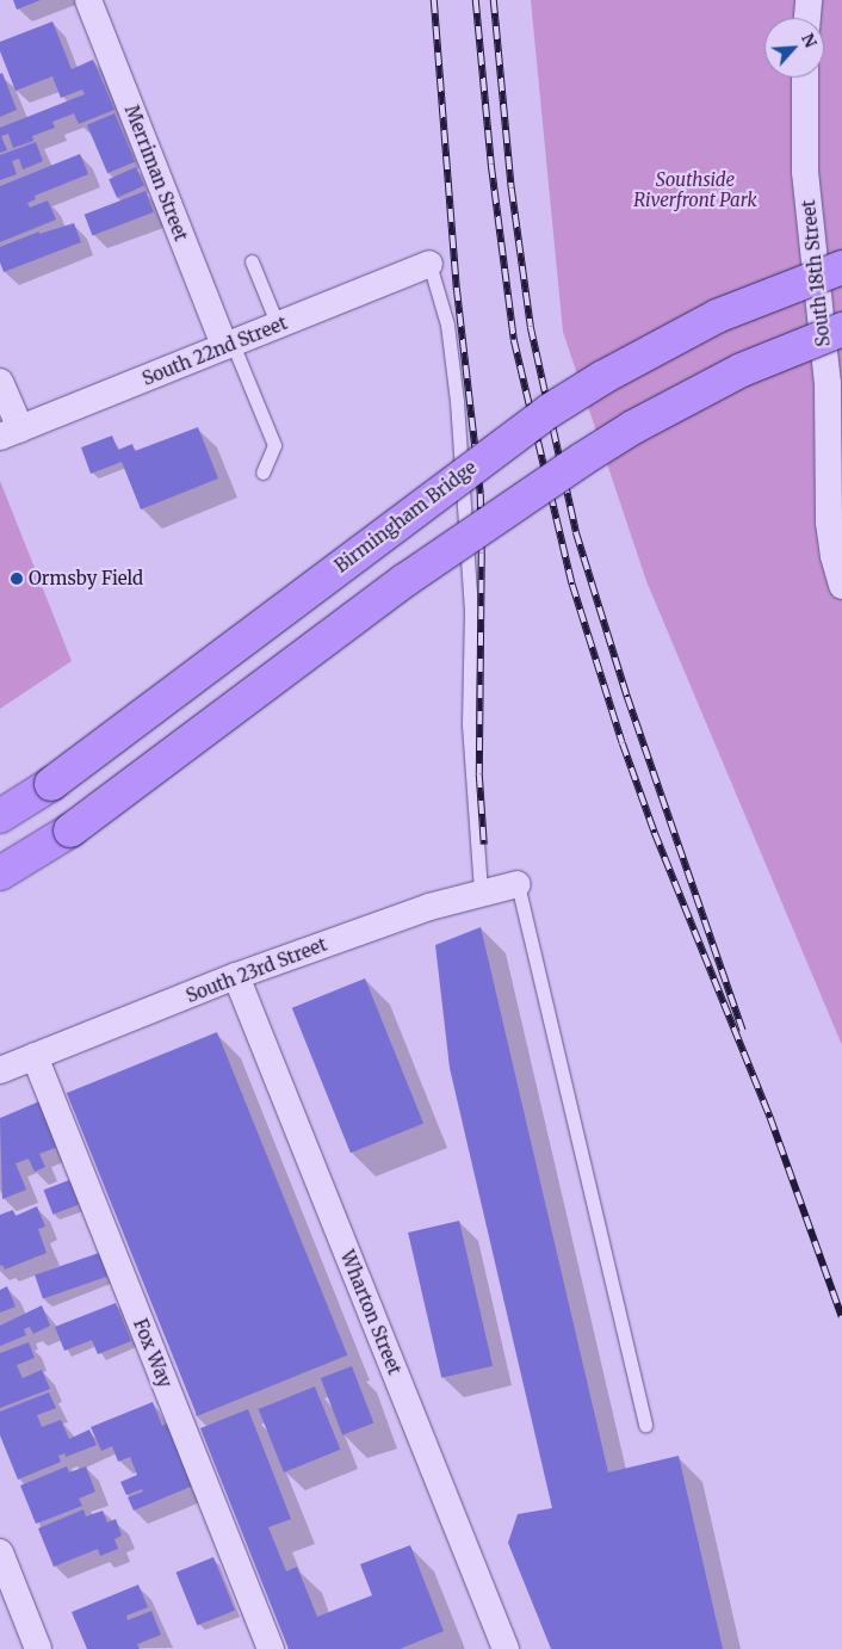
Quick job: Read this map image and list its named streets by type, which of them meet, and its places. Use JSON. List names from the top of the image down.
{
  "streets": {
    "main road": ["Birmingham Bridge"],
    "street": [
      "Merriman Street",
      "South 18th Street",
      "South 22nd Street",
      "South 23rd Street",
      "Wharton Street",
      "Fox Way"
    ]
  },
  "crossings": [
    ["Merriman Street", "South 22nd Street"],
    ["South 23rd Street", "Wharton Street"],
    ["South 23rd Street", "Fox Way"]
  ],
  "parks": ["Southside Riverfront Park"],
  "places": ["Ormsby Field"],
  "north": "top right"
}
